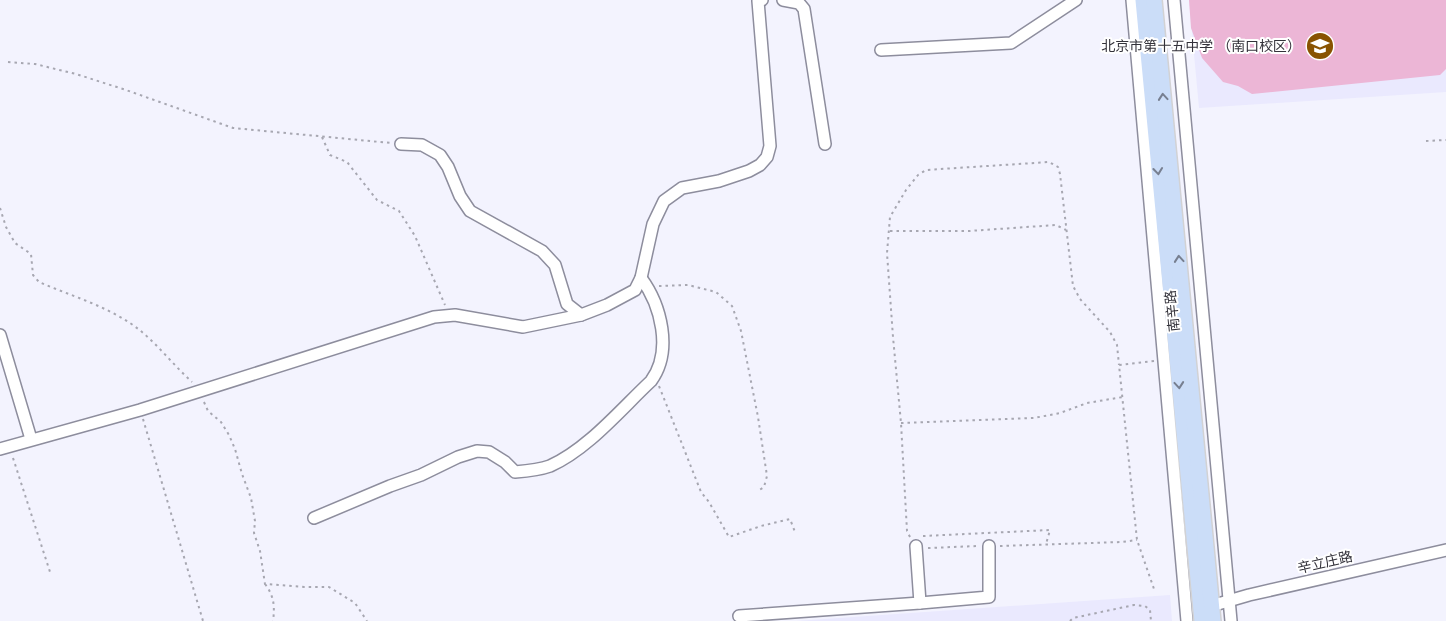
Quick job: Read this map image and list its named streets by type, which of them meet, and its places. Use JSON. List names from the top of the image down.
{
  "streets": {
    "main road": ["南辛路"],
    "street": ["辛立庄路"]
  },
  "crossings": [
    ["南辛路", "辛立庄路"]
  ],
  "places": {
    "school or university": ["北京市第十五中学 （南口校区）"]
  }
}
